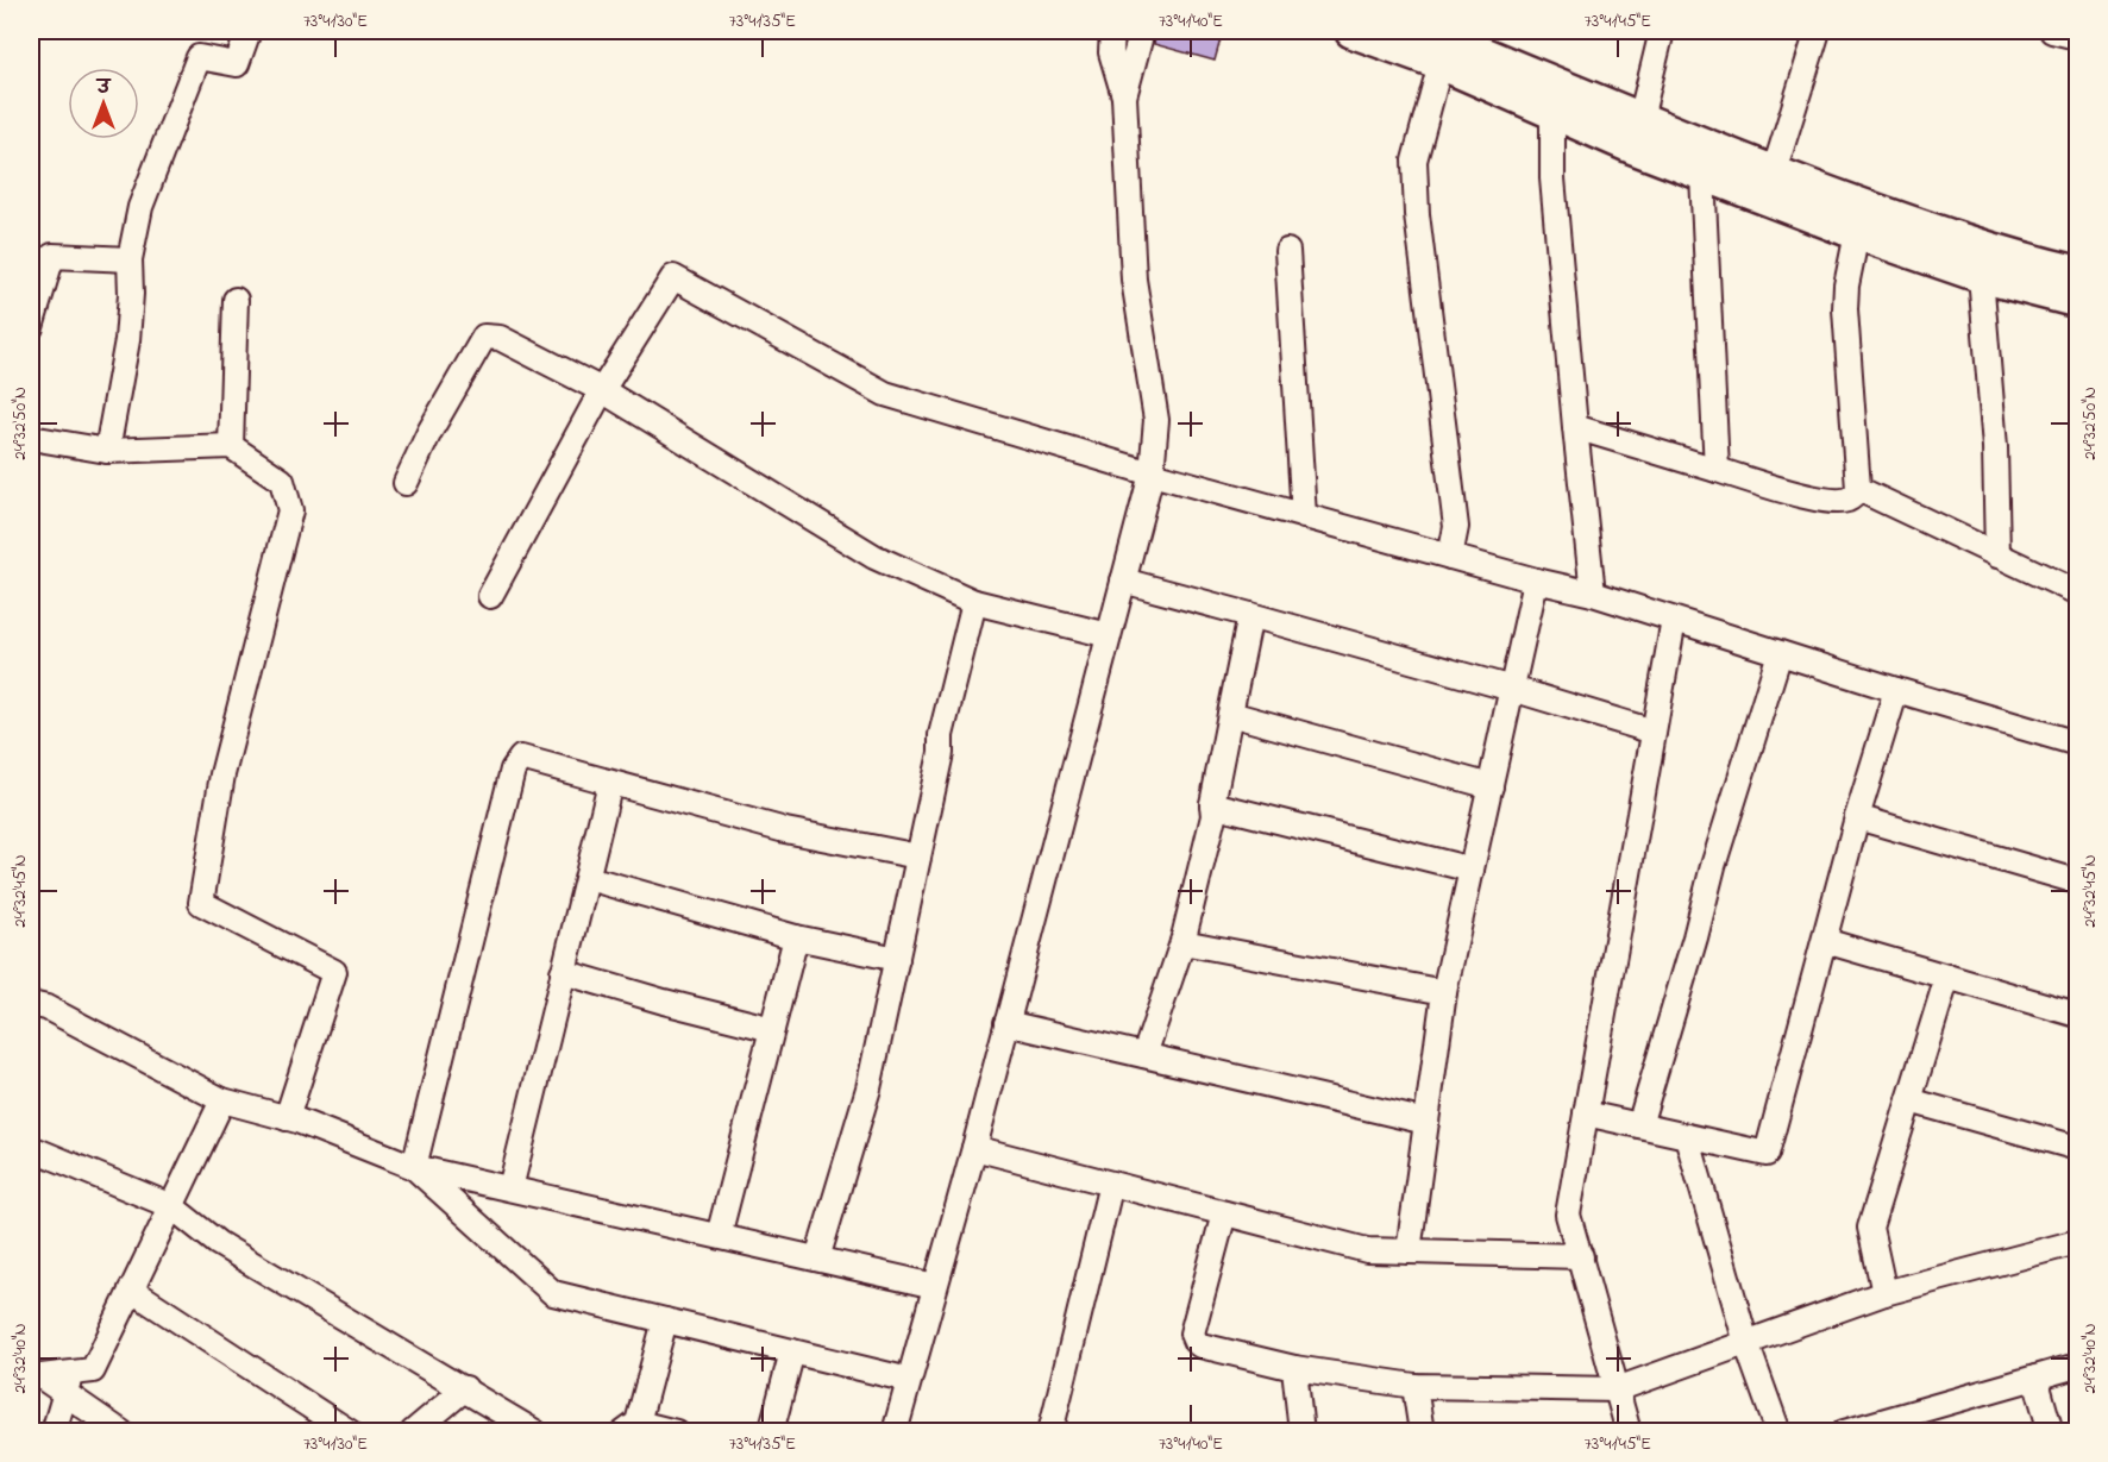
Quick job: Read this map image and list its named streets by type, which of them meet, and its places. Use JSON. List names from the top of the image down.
{
  "north": "top",
  "coordinates": [
    "73°41'30\"E",
    "73°41'35\"E",
    "73°41'40\"E",
    "73°41'45\"E",
    "24°32'50\"N",
    "24°32'45\"N",
    "24°32'40\"N"
  ]
}
